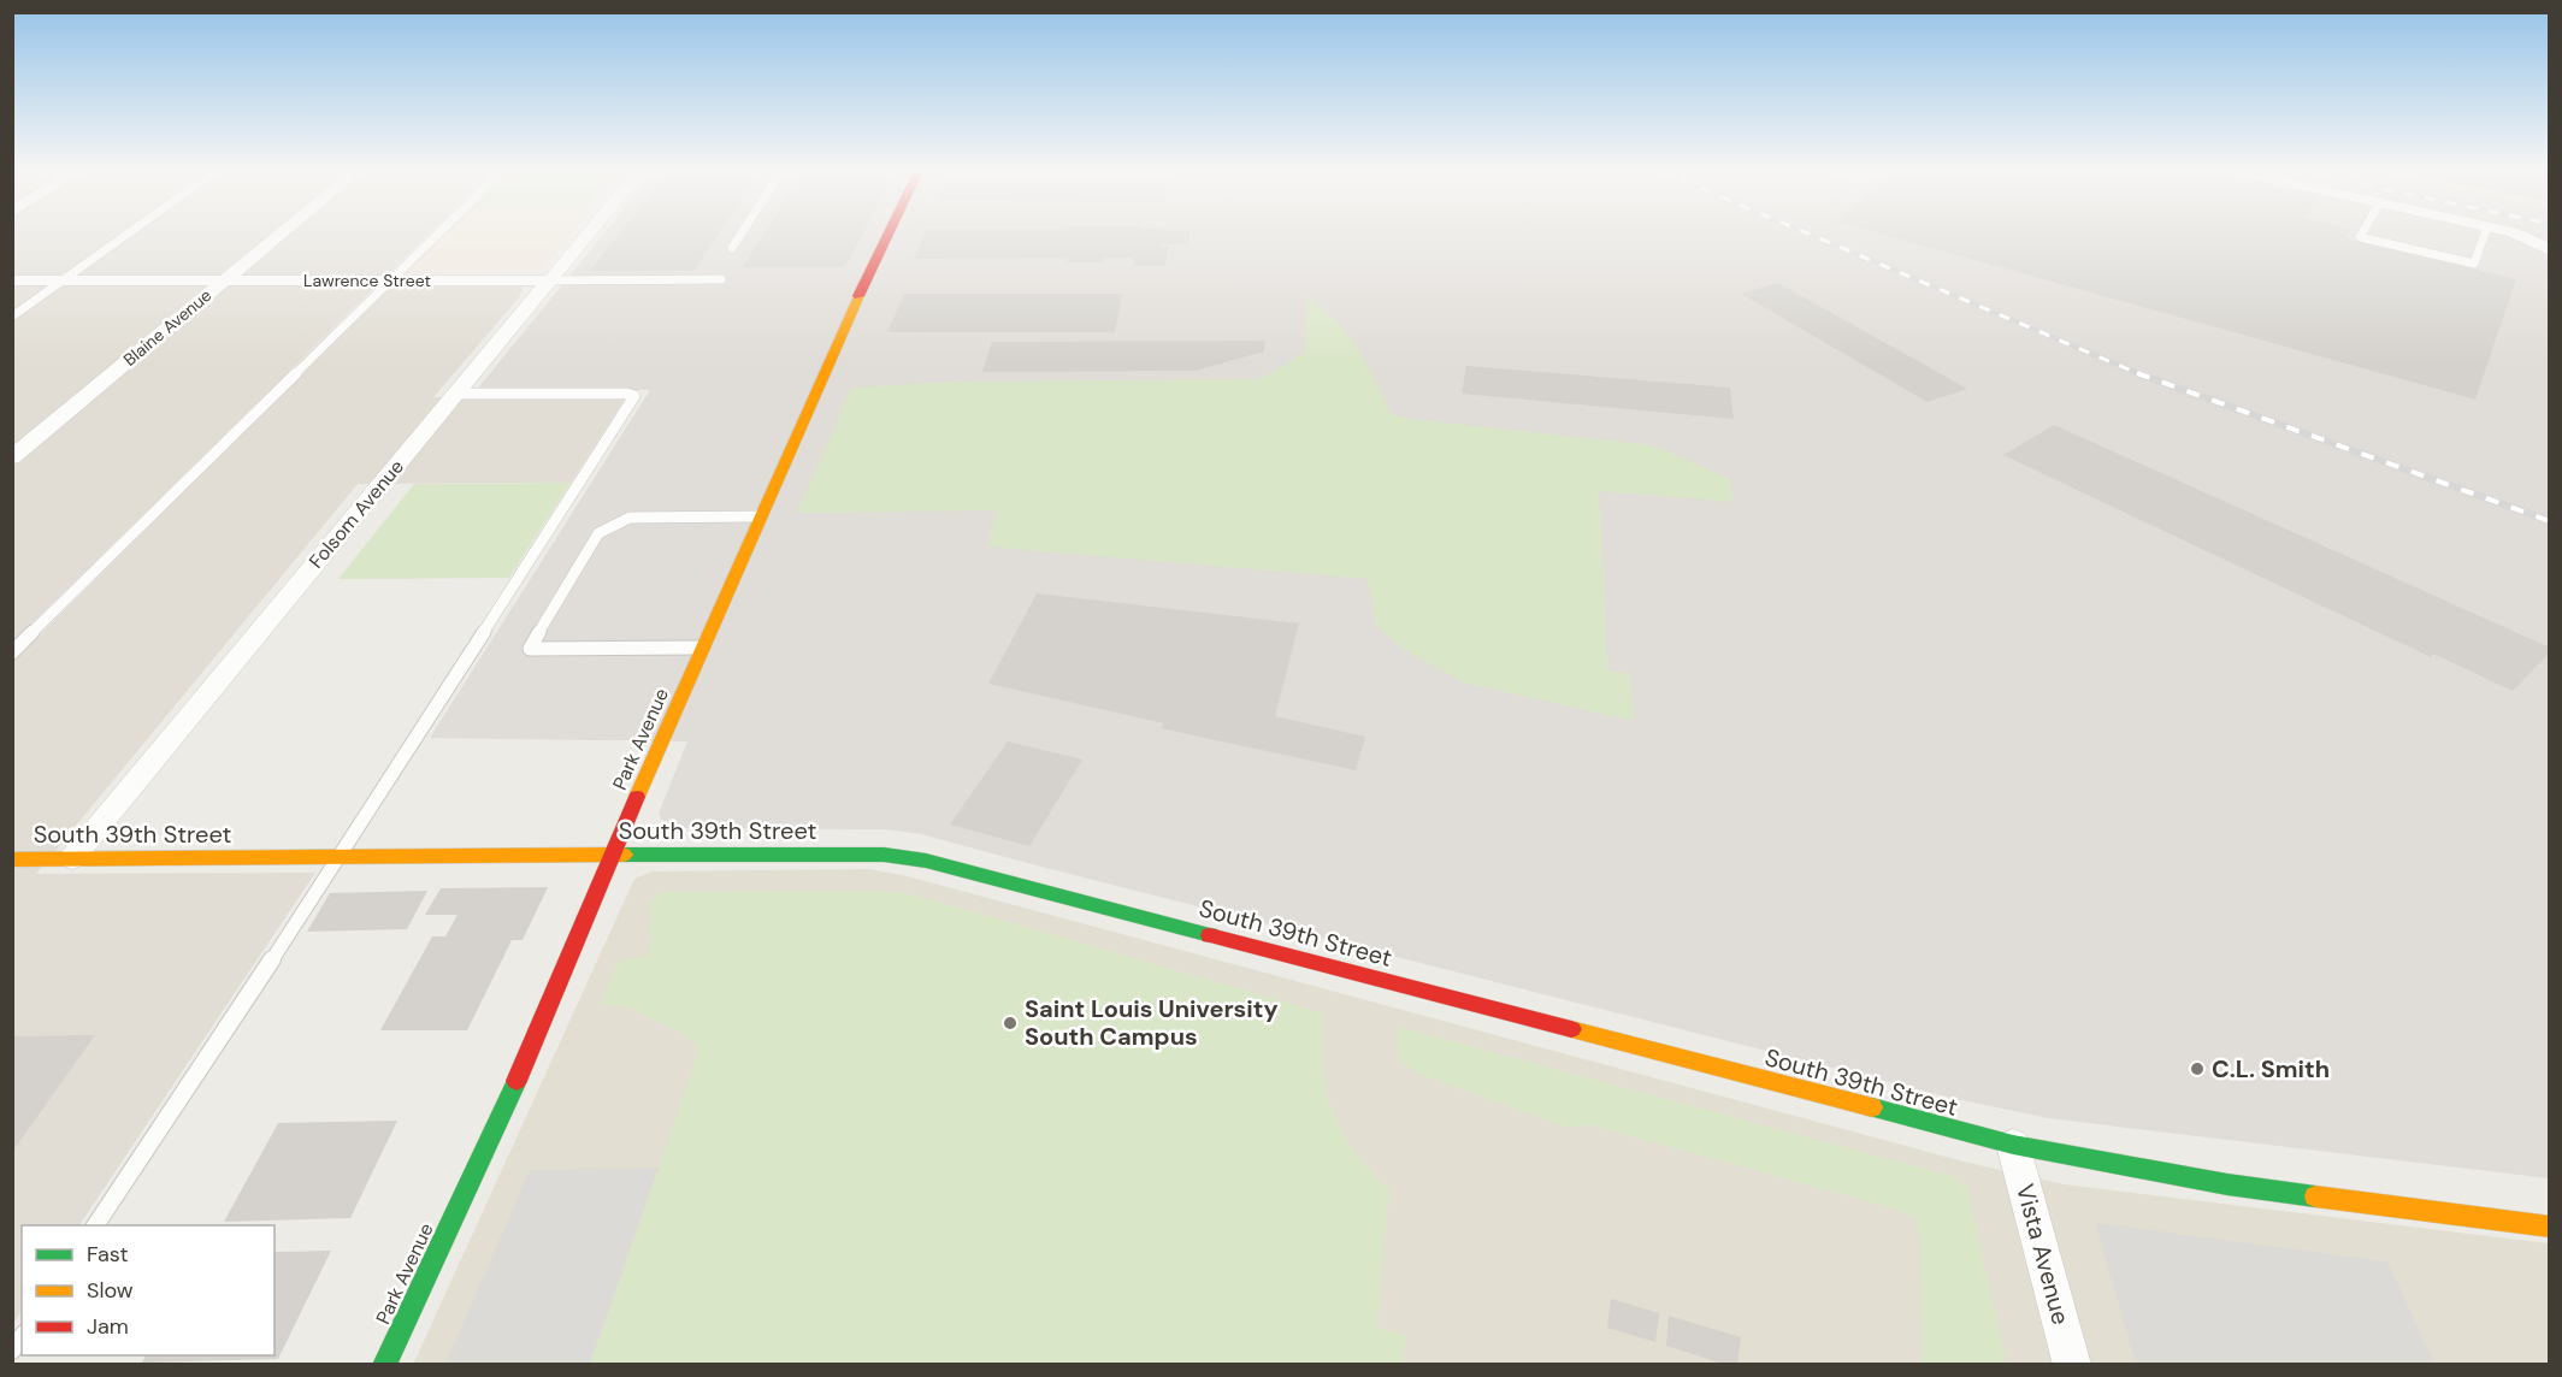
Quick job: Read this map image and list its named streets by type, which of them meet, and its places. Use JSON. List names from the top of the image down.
{
  "streets": {
    "street": [
      "Lawrence Street",
      "Blaine Avenue",
      "Folsom Avenue",
      "Park Avenue",
      "South 39th Street",
      "Vista Avenue"
    ]
  },
  "crossings": [
    ["Lawrence Street", "Blaine Avenue"],
    ["Lawrence Street", "Folsom Avenue"],
    ["Folsom Avenue", "South 39th Street"],
    ["Park Avenue", "South 39th Street"],
    ["South 39th Street", "Vista Avenue"]
  ],
  "places": ["Saint Louis University South Campus", "C.L. Smith"],
  "legend": ["Fast", "Slow", "Jam"]
}
